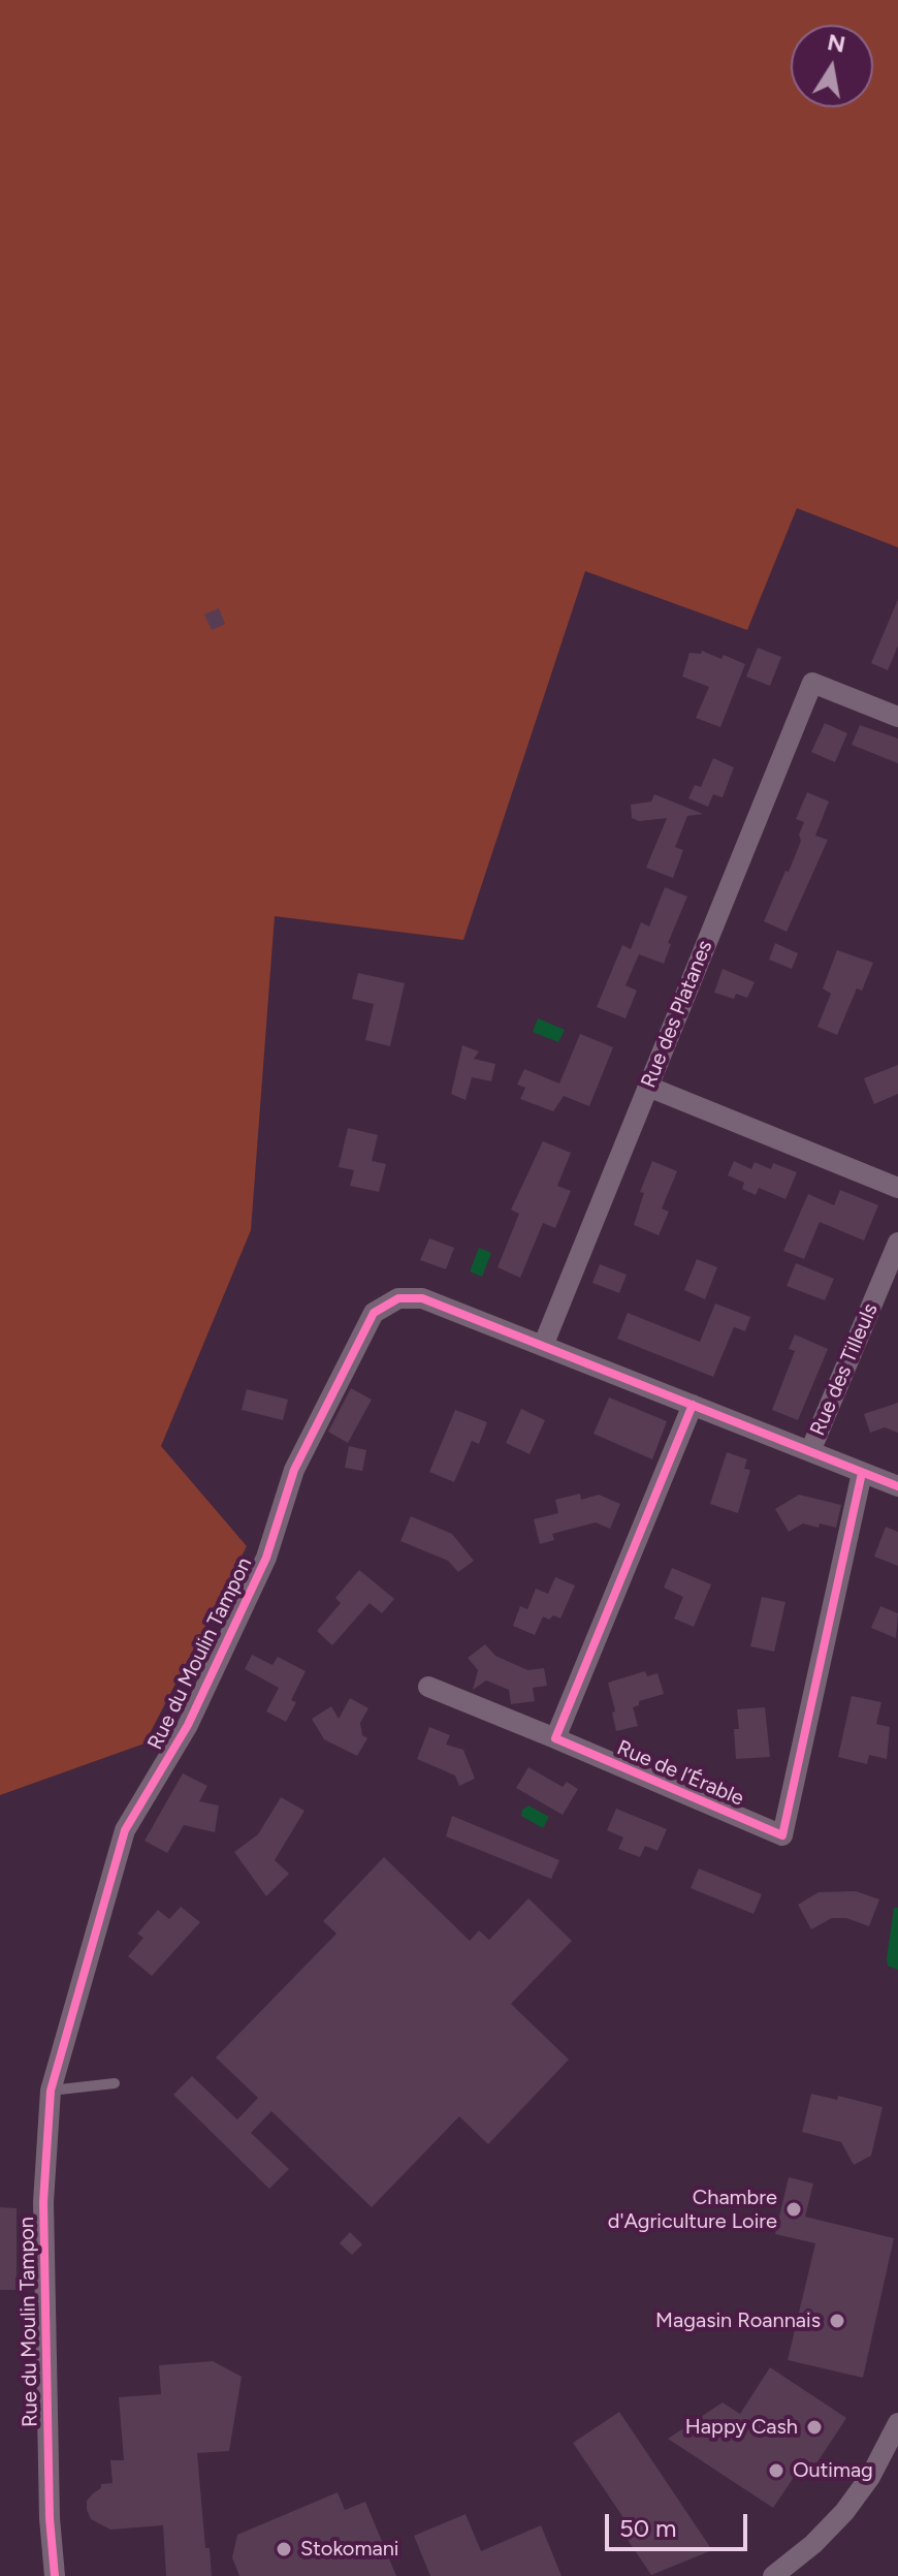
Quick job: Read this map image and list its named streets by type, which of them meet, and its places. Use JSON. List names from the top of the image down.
{
  "streets": {
    "street": [
      "Rue des Platanes",
      "Rue des Tilleuls",
      "Rue du Moulin Tampon",
      "Rue de l’Érable"
    ]
  },
  "crossings": [
    ["Rue des Platanes", "Rue du Moulin Tampon"],
    ["Rue des Tilleuls", "Rue du Moulin Tampon"],
    ["Rue du Moulin Tampon", "Rue de l’Érable"]
  ],
  "places": [
    "Chambre d'Agriculture Loire",
    "Magasin Roannais",
    "Happy Cash",
    "Outimag",
    "Stokomani"
  ],
  "scale_bar": "50 m",
  "north": "top"
}
